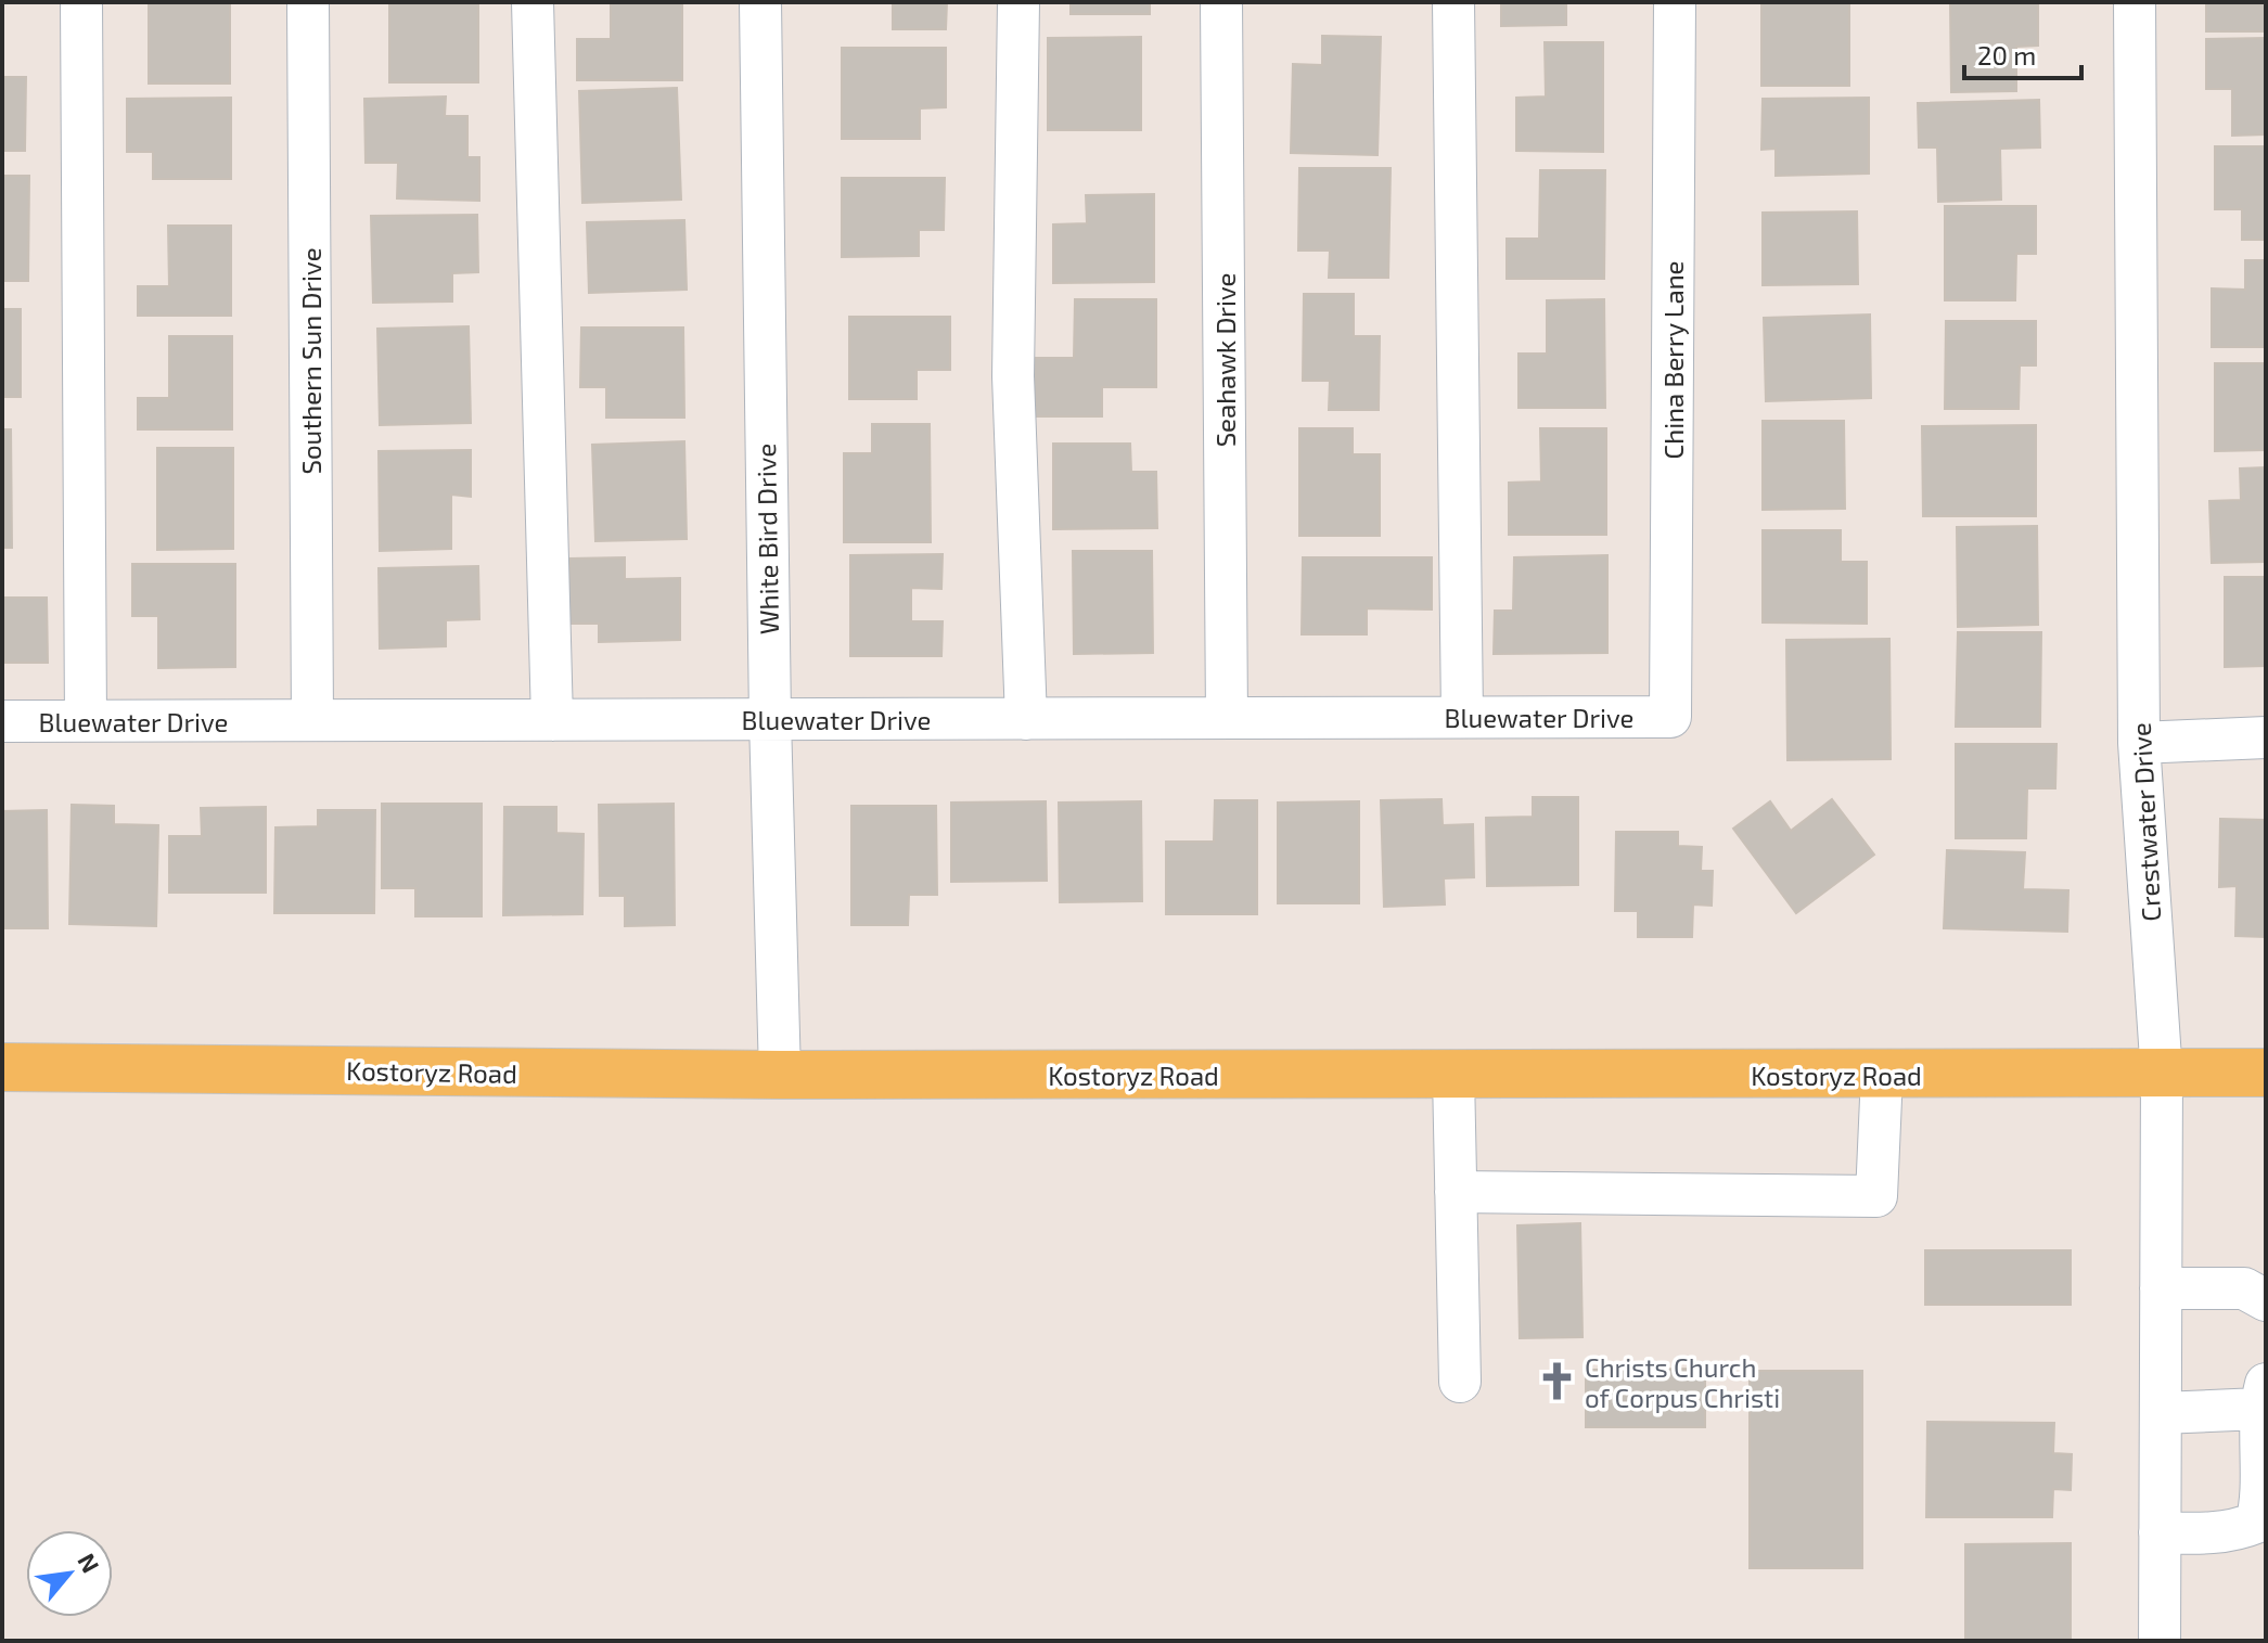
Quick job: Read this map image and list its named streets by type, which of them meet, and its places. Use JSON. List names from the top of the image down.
{
  "streets": {
    "main road": ["Kostoryz Road"],
    "street": [
      "Seahawk Drive",
      "China Berry Lane",
      "Southern Sun Drive",
      "White Bird Drive",
      "Bluewater Drive",
      "Crestwater Drive"
    ]
  },
  "crossings": [
    ["Seahawk Drive", "Bluewater Drive"],
    ["China Berry Lane", "Bluewater Drive"],
    ["Southern Sun Drive", "Bluewater Drive"],
    ["White Bird Drive", "Bluewater Drive"],
    ["White Bird Drive", "Kostoryz Road"],
    ["Crestwater Drive", "Kostoryz Road"]
  ],
  "places": {
    "church": ["Christs Church of Corpus Christi"]
  },
  "scale_bar": "20 m",
  "north": "top right"
}
